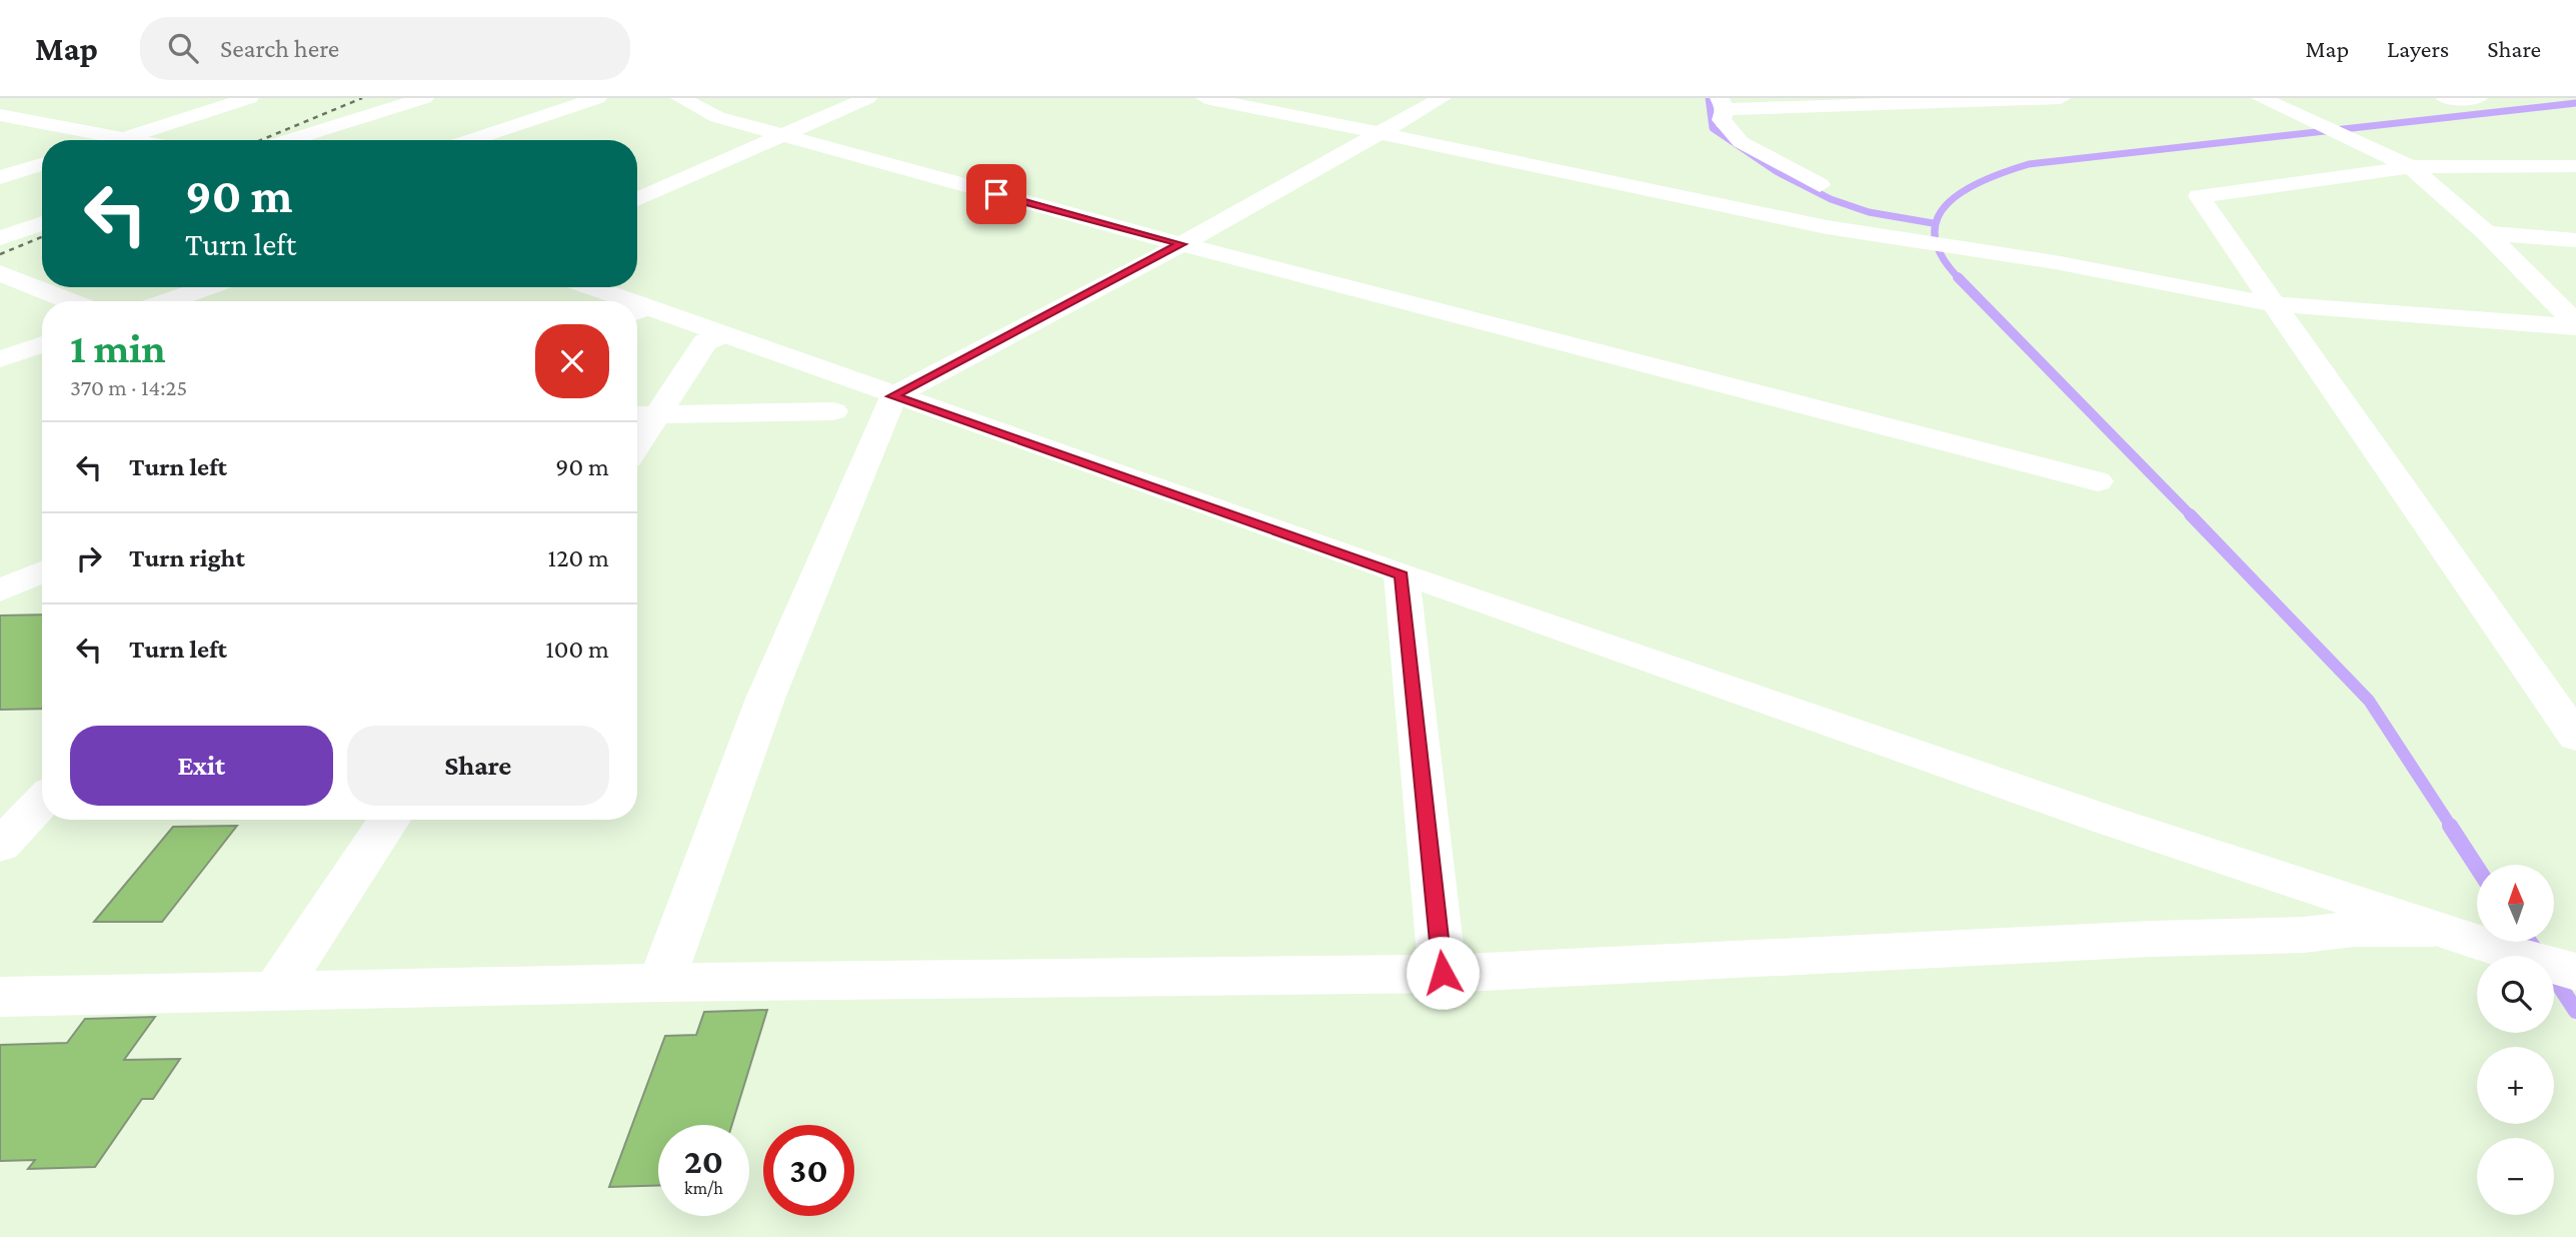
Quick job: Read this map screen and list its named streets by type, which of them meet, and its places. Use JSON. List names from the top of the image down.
{
  "north": "top",
  "page": {
    "header": "Map",
    "search": "Search here",
    "nav": ["Map", "Layers", "Share"],
    "turn": ["90 m", "Turn left"],
    "heading": ["1 min", "370 m · 14:25"],
    "list": [
      {
        "name": "Turn left",
        "value": "90 m"
      },
      {
        "name": "Turn right",
        "value": "120 m"
      },
      {
        "name": "Turn left",
        "value": "100 m"
      }
    ],
    "buttons": ["Exit", "Share"],
    "map_buttons": ["+", "−"],
    "speed": "20 km/h",
    "limit": "30"
  }
}
